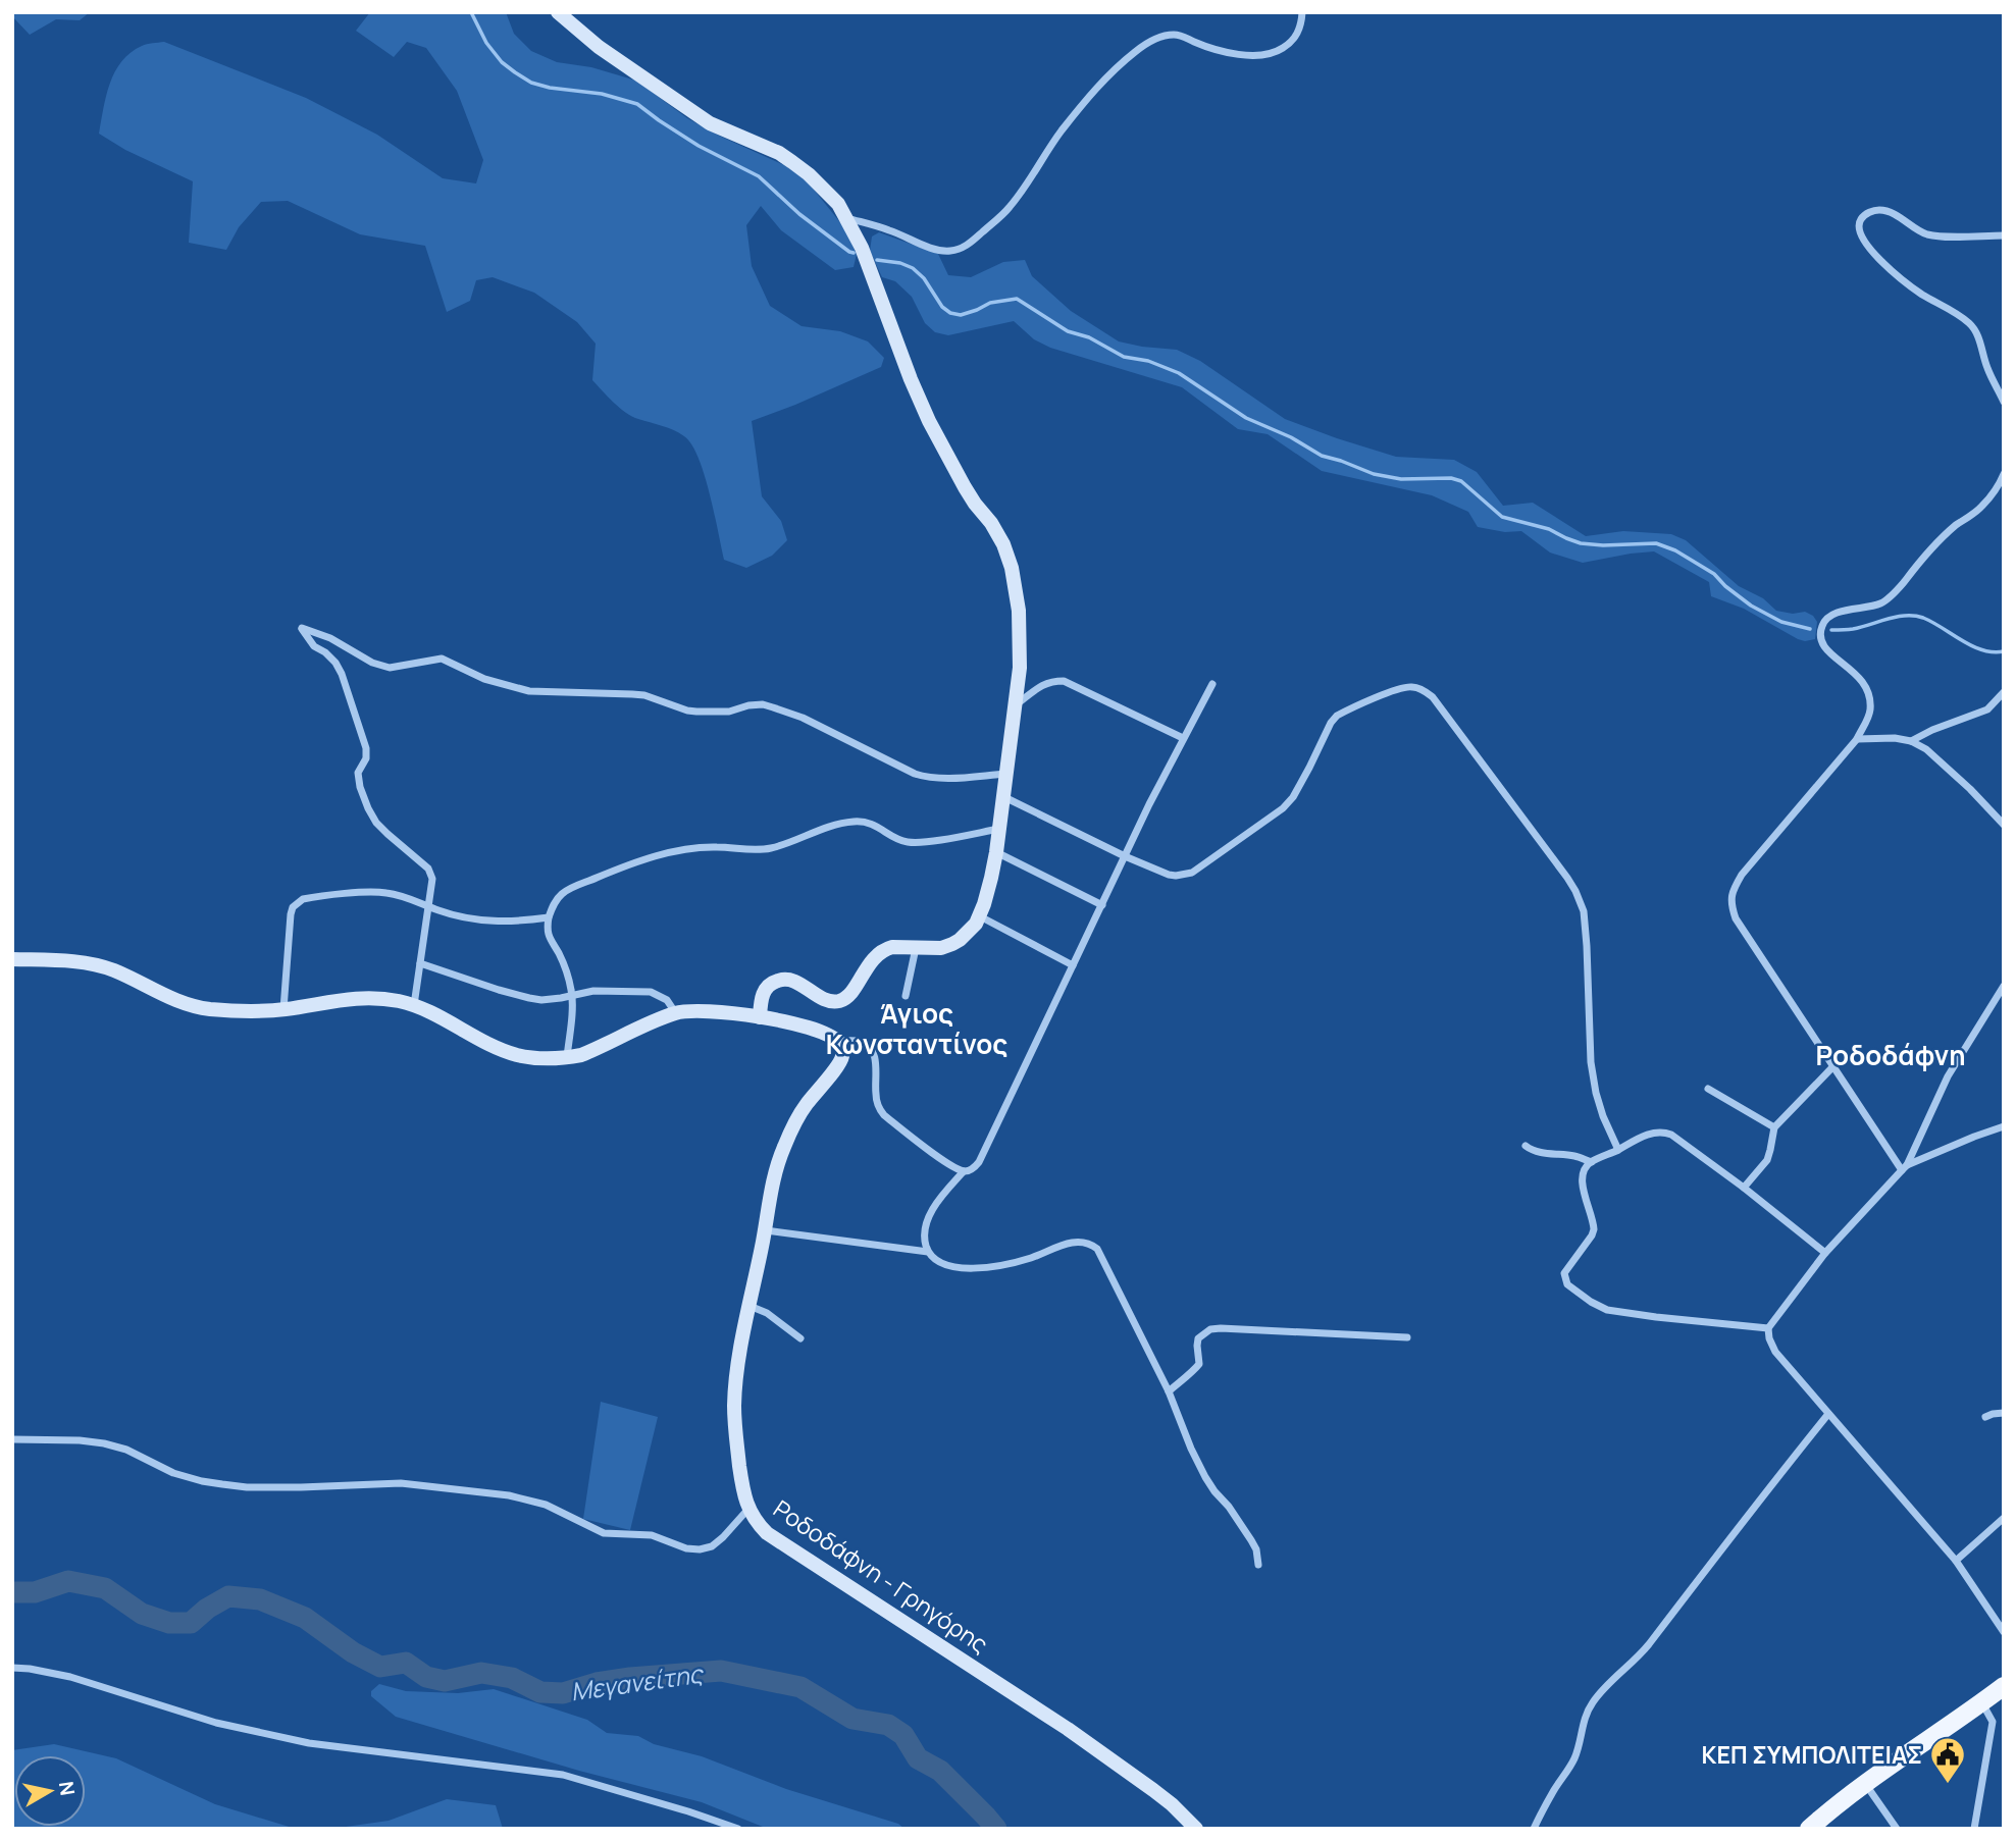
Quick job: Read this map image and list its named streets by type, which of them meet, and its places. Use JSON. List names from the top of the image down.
{
  "streets": {
    "main road": ["Ροδοδάφνη - Γρηγόρης"]
  },
  "districts": ["Άγιος Κωνσταντίνος", "Ροδοδάφνη"],
  "water": ["Μεγανείτης"],
  "places": {
    "public building": ["ΚΕΠ ΣΥΜΠΟΛΙΤΕΙΑΣ"]
  },
  "north": "right"
}
